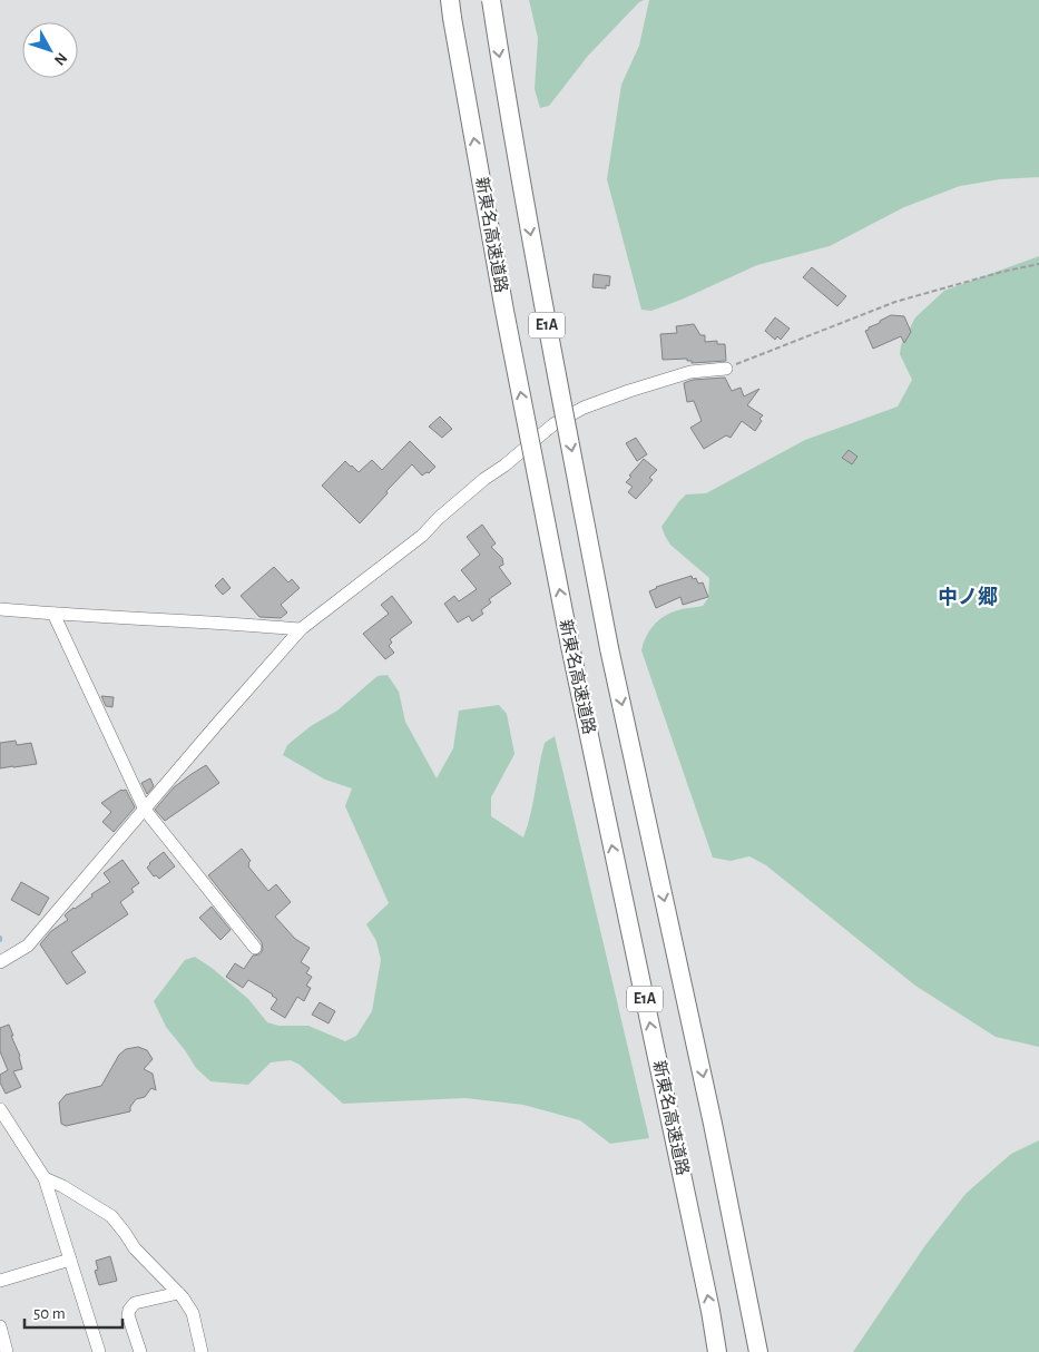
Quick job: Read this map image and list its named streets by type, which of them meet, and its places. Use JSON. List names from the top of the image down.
{
  "streets": {
    "highway": ["新東名高速道路", "E1A"]
  },
  "districts": ["中ノ郷"],
  "scale_bar": "50 m",
  "north": "bottom right"
}
